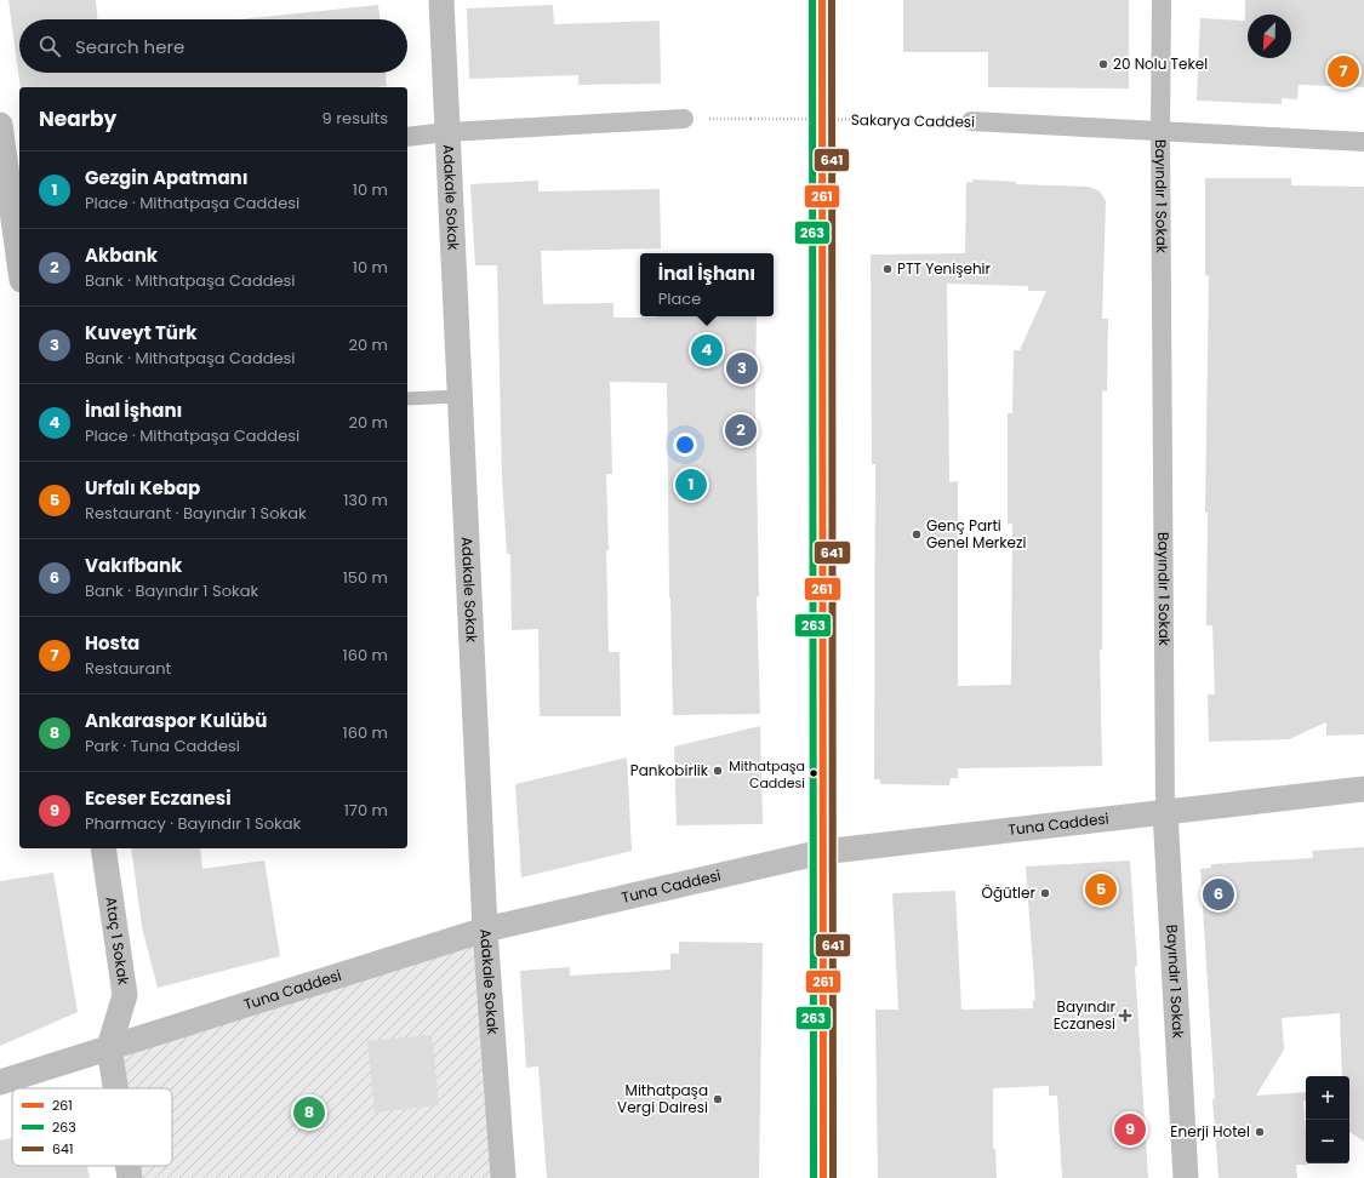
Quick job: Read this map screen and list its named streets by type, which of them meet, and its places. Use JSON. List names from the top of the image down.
{
  "streets": {
    "street": [
      "Sakarya Caddesi",
      "Bayındır 1 Sokak",
      "Adakale Sokak",
      "Tuna Caddesi",
      "Ataç 1 Sokak"
    ]
  },
  "crossings": [
    ["Sakarya Caddesi", "Bayındır 1 Sokak"],
    ["Bayındır 1 Sokak", "Tuna Caddesi"],
    ["Adakale Sokak", "Tuna Caddesi"],
    ["Tuna Caddesi", "Ataç 1 Sokak"]
  ],
  "places": {
    "other": [
      "20 Nolu Tekel",
      "PTT Yenişehir",
      "Genç Parti Genel Merkezi",
      "Pankobirlik",
      "Mithatpaşa Caddesi",
      "Öğütler",
      "Mithatpaşa Vergi Dairesi",
      "Enerji Hotel"
    ],
    "health": ["Bayındır Eczanesi"]
  },
  "lines": ["transit line 261", "transit line 263", "transit line 641"],
  "legend": ["261", "263", "641"],
  "north": "bottom left",
  "page": {
    "search": "Search here",
    "pins": [
      "7",
      "4",
      "3",
      "2",
      "1",
      "5",
      "6",
      "8",
      "9"
    ],
    "heading": ["Nearby", "9 results"],
    "list": [
      {
        "mark": "1",
        "name": "Gezgin Apatmanı",
        "note": "Place · Mithatpaşa Caddesi",
        "value": "10 m"
      },
      {
        "mark": "2",
        "name": "Akbank",
        "note": "Bank · Mithatpaşa Caddesi",
        "value": "10 m"
      },
      {
        "mark": "3",
        "name": "Kuveyt Türk",
        "note": "Bank · Mithatpaşa Caddesi",
        "value": "20 m"
      },
      {
        "mark": "4",
        "name": "İnal İşhanı",
        "note": "Place · Mithatpaşa Caddesi",
        "value": "20 m"
      },
      {
        "mark": "5",
        "name": "Urfalı Kebap",
        "note": "Restaurant · Bayındır 1 Sokak",
        "value": "130 m"
      },
      {
        "mark": "6",
        "name": "Vakıfbank",
        "note": "Bank · Bayındır 1 Sokak",
        "value": "150 m"
      },
      {
        "mark": "7",
        "name": "Hosta",
        "note": "Restaurant",
        "value": "160 m"
      },
      {
        "mark": "8",
        "name": "Ankaraspor Kulübü",
        "note": "Park · Tuna Caddesi",
        "value": "160 m"
      },
      {
        "mark": "9",
        "name": "Eceser Eczanesi",
        "note": "Pharmacy · Bayındır 1 Sokak",
        "value": "170 m"
      }
    ],
    "popup": ["İnal İşhanı", "Place"],
    "map_buttons": ["+", "−"]
  }
}
